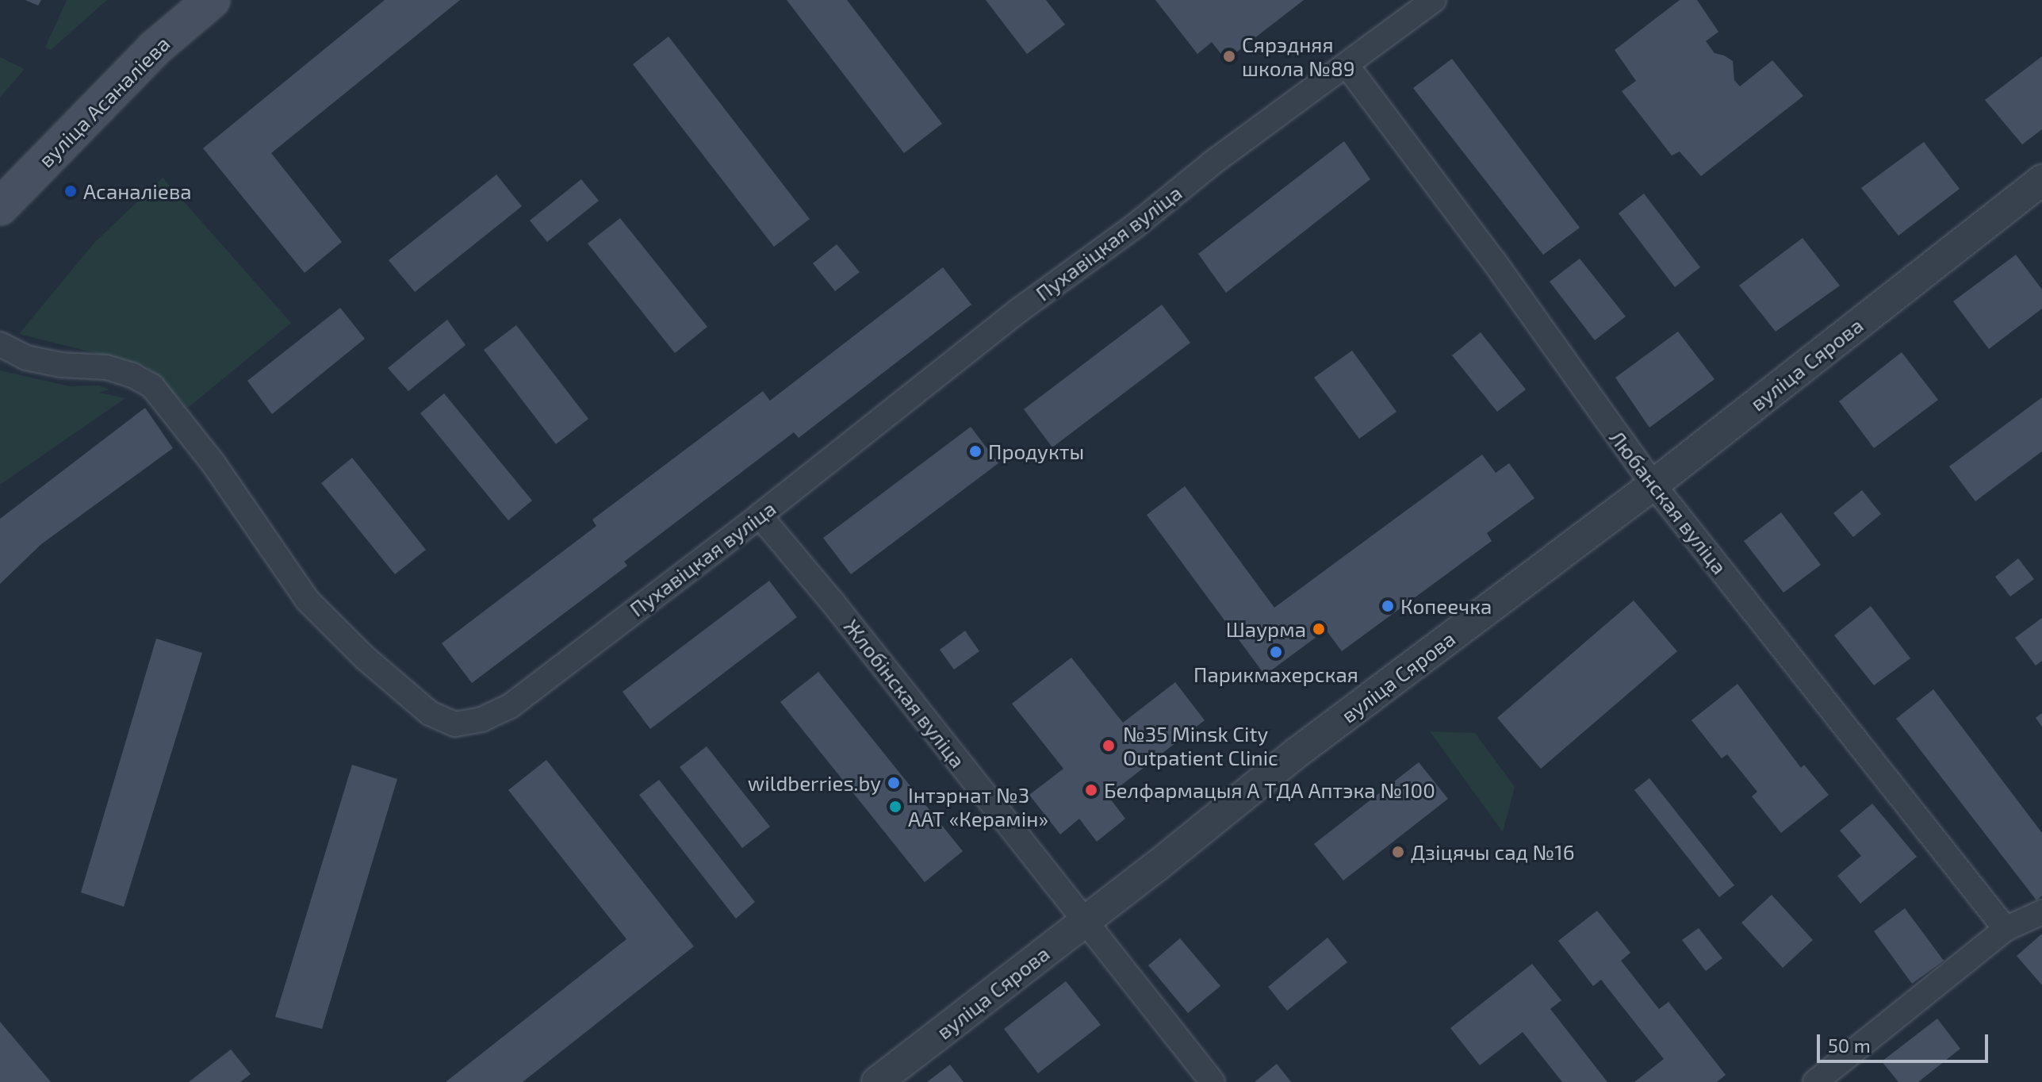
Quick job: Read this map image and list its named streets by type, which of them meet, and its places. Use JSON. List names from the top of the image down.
{
  "streets": {
    "main road": ["вуліца Асаналіева"],
    "street": [
      "Пухавіцкая вуліца",
      "вуліца Сярова",
      "Любанская вуліца",
      "Жлобінская вуліца"
    ]
  },
  "crossings": [
    ["Пухавіцкая вуліца", "Любанская вуліца"],
    ["Пухавіцкая вуліца", "Жлобінская вуліца"],
    ["вуліца Сярова", "Любанская вуліца"],
    ["вуліца Сярова", "Жлобінская вуліца"]
  ],
  "places": [
    "Сярэдняя школа №89",
    "Асаналіева",
    "Продукты",
    "Копеечка",
    "Шаурма",
    "Парикмахерская",
    "№35 Minsk City Outpatient Clinic",
    "wildberries.by",
    "Белфармацыя А ТДА Аптэка №100",
    "Інтэрнат №3 ААТ «Керамін»",
    "Дзіцячы сад №16"
  ],
  "scale_bar": "50 m"
}
